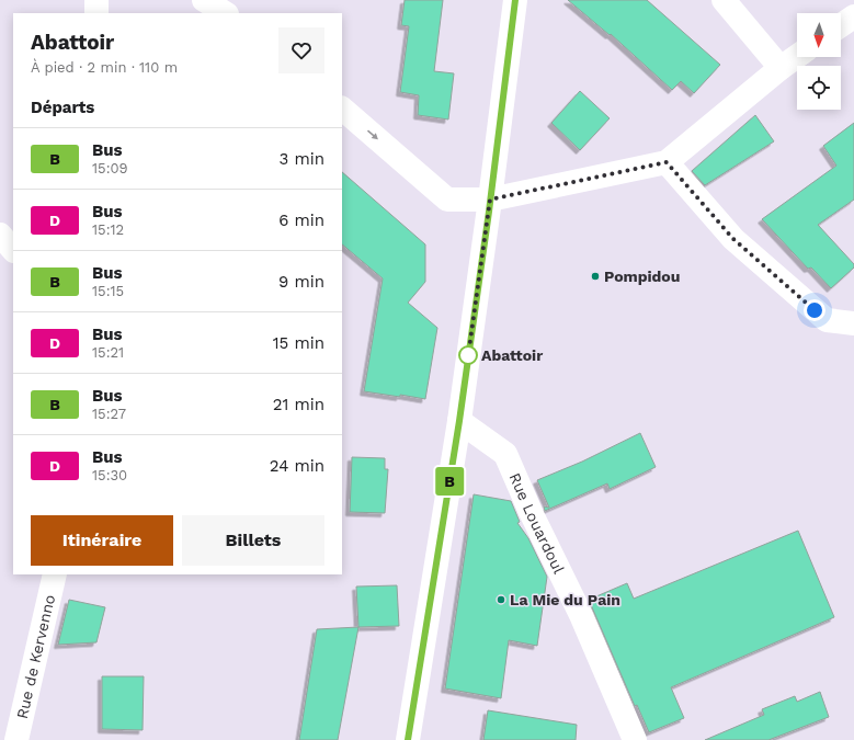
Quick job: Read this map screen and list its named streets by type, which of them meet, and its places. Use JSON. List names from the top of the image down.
{
  "streets": {
    "street": ["Rue Louardoul", "Rue de Kervenno"]
  },
  "places": ["Pompidou", "Abattoir", "La Mie du Pain"],
  "lines": ["bus line B"],
  "north": "bottom",
  "page": {
    "on_map": "B",
    "heading": [
      ["Abattoir", "À pied · 2 min · 110 m"],
      "Départs"
    ],
    "list": [
      {
        "mark": "B",
        "name": "Bus",
        "note": "15:09",
        "value": "3 min"
      },
      {
        "mark": "D",
        "name": "Bus",
        "note": "15:12",
        "value": "6 min"
      },
      {
        "mark": "B",
        "name": "Bus",
        "note": "15:15",
        "value": "9 min"
      },
      {
        "mark": "D",
        "name": "Bus",
        "note": "15:21",
        "value": "15 min"
      },
      {
        "mark": "B",
        "name": "Bus",
        "note": "15:27",
        "value": "21 min"
      },
      {
        "mark": "D",
        "name": "Bus",
        "note": "15:30",
        "value": "24 min"
      }
    ],
    "buttons": ["Itinéraire", "Billets"]
  }
}
